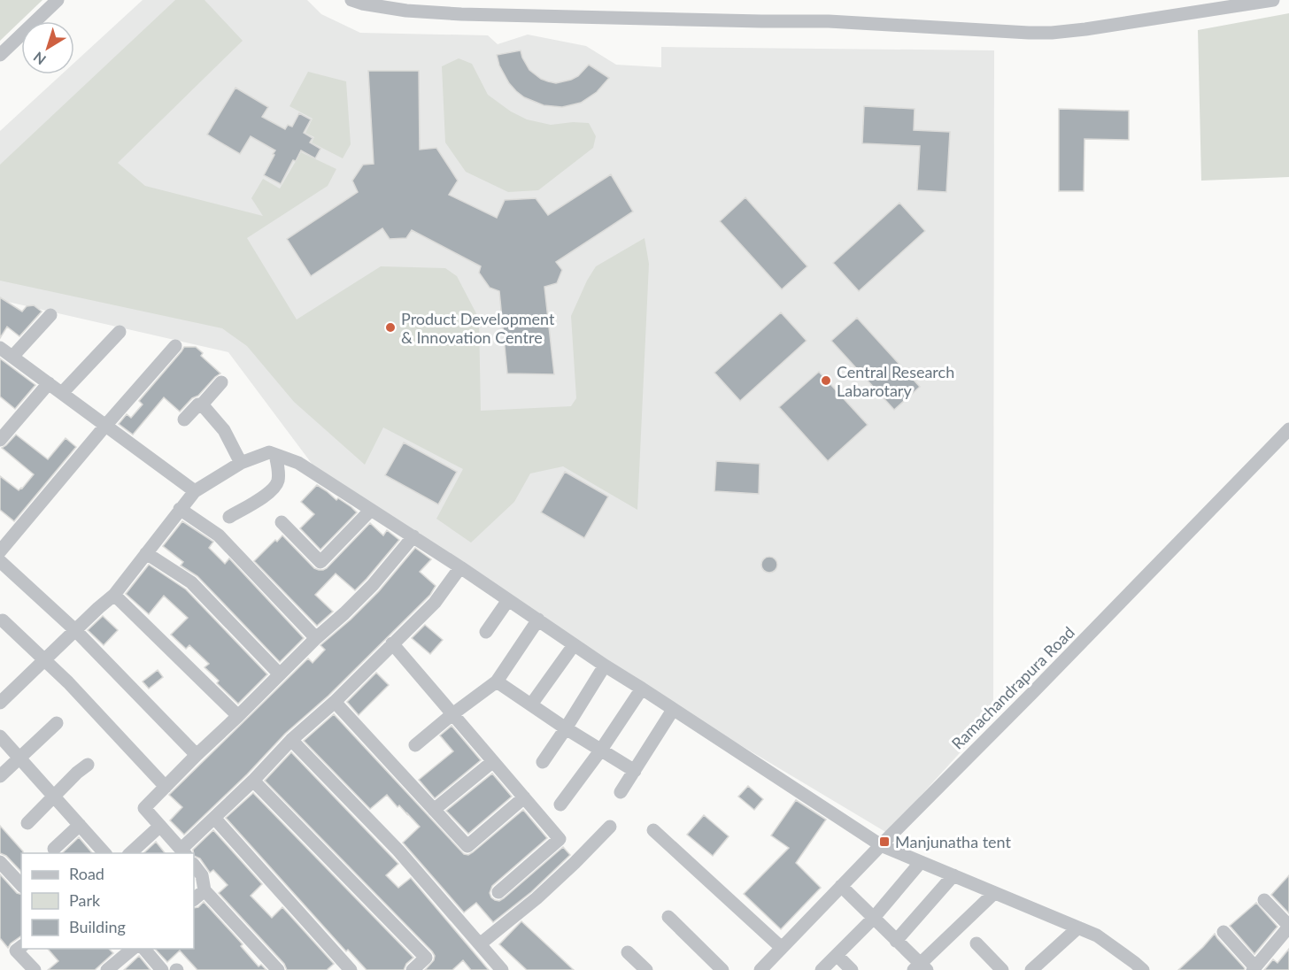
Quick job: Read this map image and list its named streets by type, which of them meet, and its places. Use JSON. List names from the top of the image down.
{
  "streets": {
    "street": ["Ramachandrapura Road"]
  },
  "places": {
    "other": ["Product Development & Innovation Centre", "Central Research Labarotary"],
    "transit": ["Manjunatha tent"]
  },
  "legend": ["Road", "Park", "Building"],
  "north": "bottom left"
}
